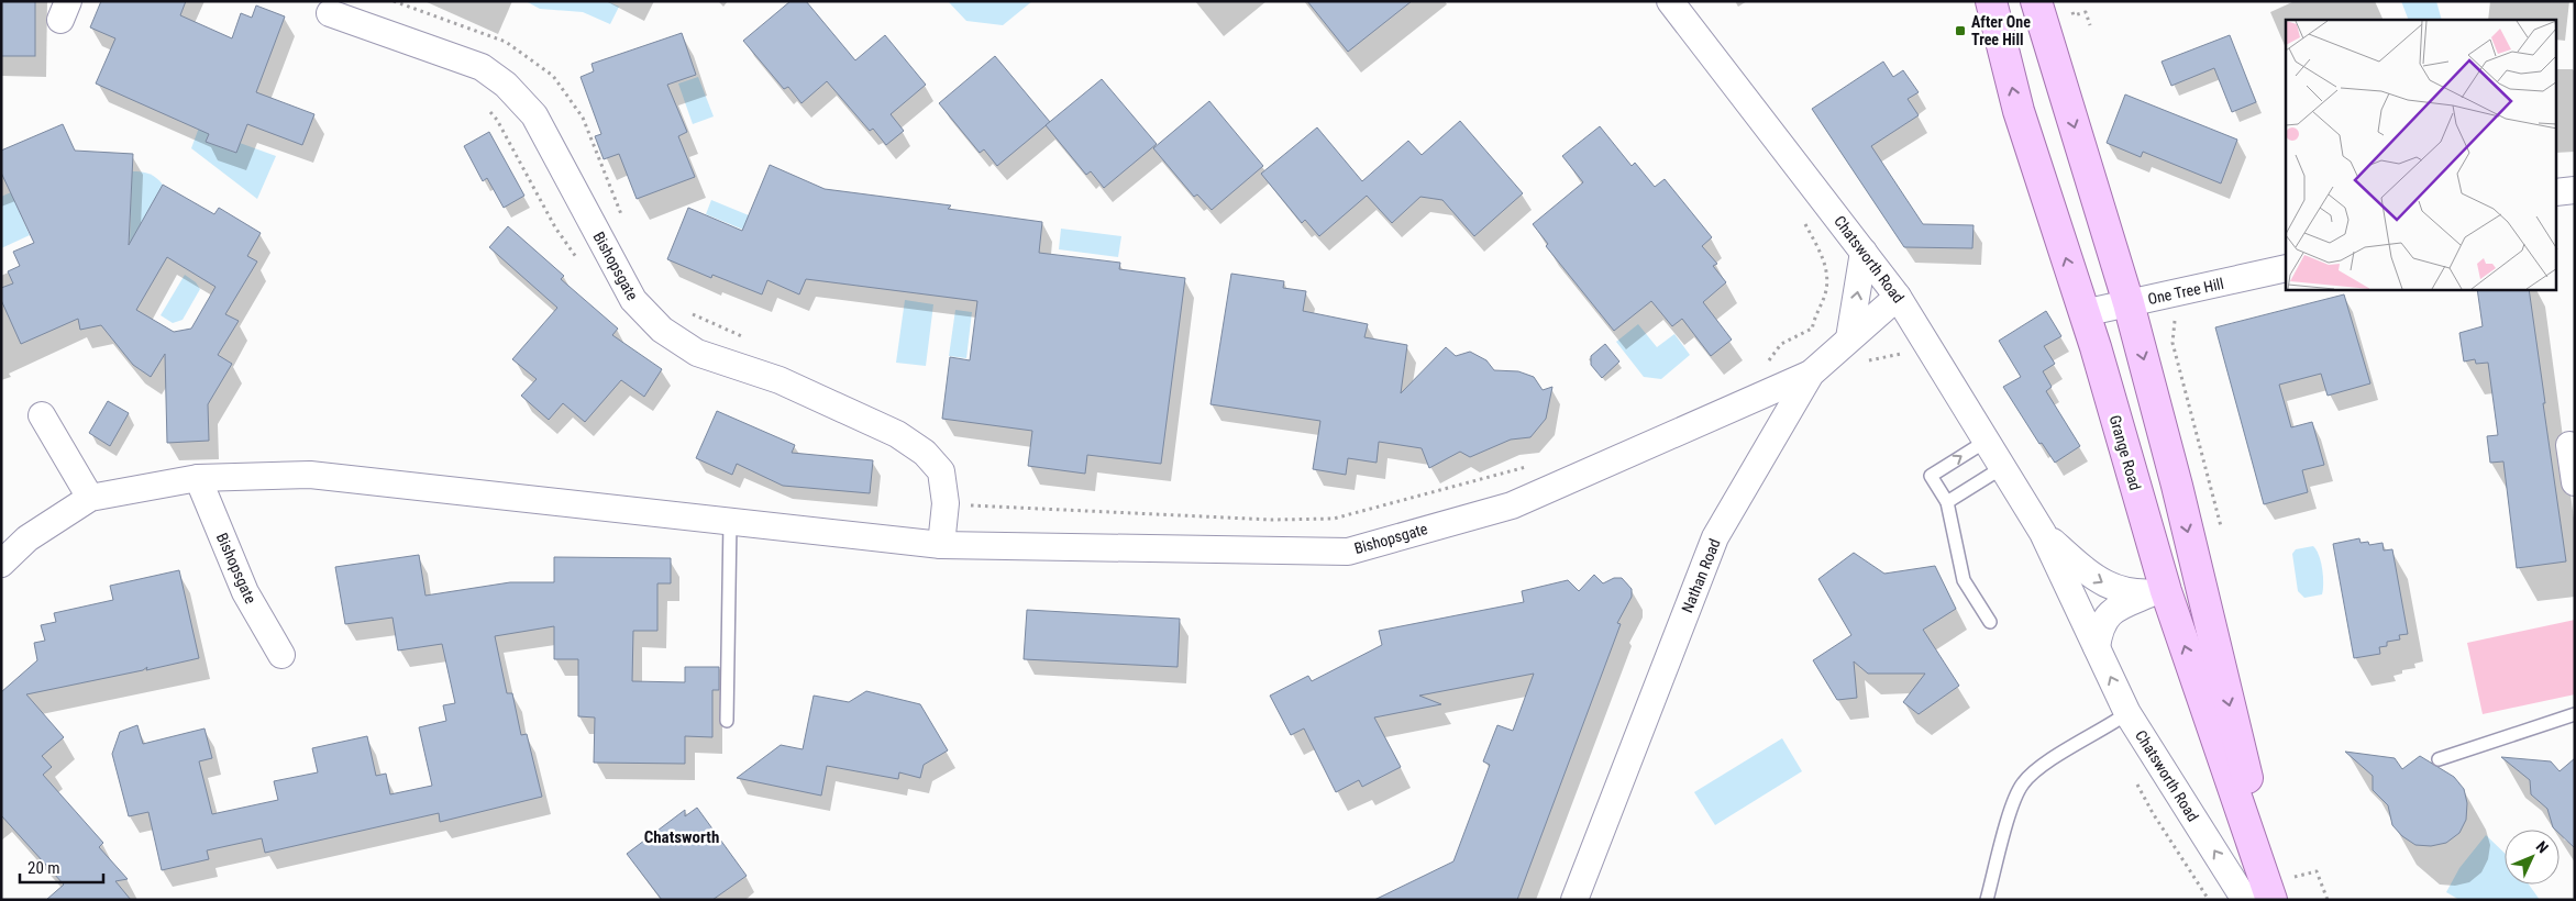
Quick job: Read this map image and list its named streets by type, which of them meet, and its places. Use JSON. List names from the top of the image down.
{
  "streets": {
    "main road": ["Grange Road"],
    "street": [
      "Chatsworth Road",
      "Bishopsgate",
      "One Tree Hill",
      "Nathan Road"
    ]
  },
  "crossings": [
    ["Chatsworth Road", "Grange Road"],
    ["Chatsworth Road", "Nathan Road"],
    ["Bishopsgate", "Nathan Road"],
    ["One Tree Hill", "Grange Road"]
  ],
  "districts": ["Chatsworth"],
  "places": {
    "transit": ["After One Tree Hill"]
  },
  "scale_bar": "20 m",
  "north": "top right"
}
